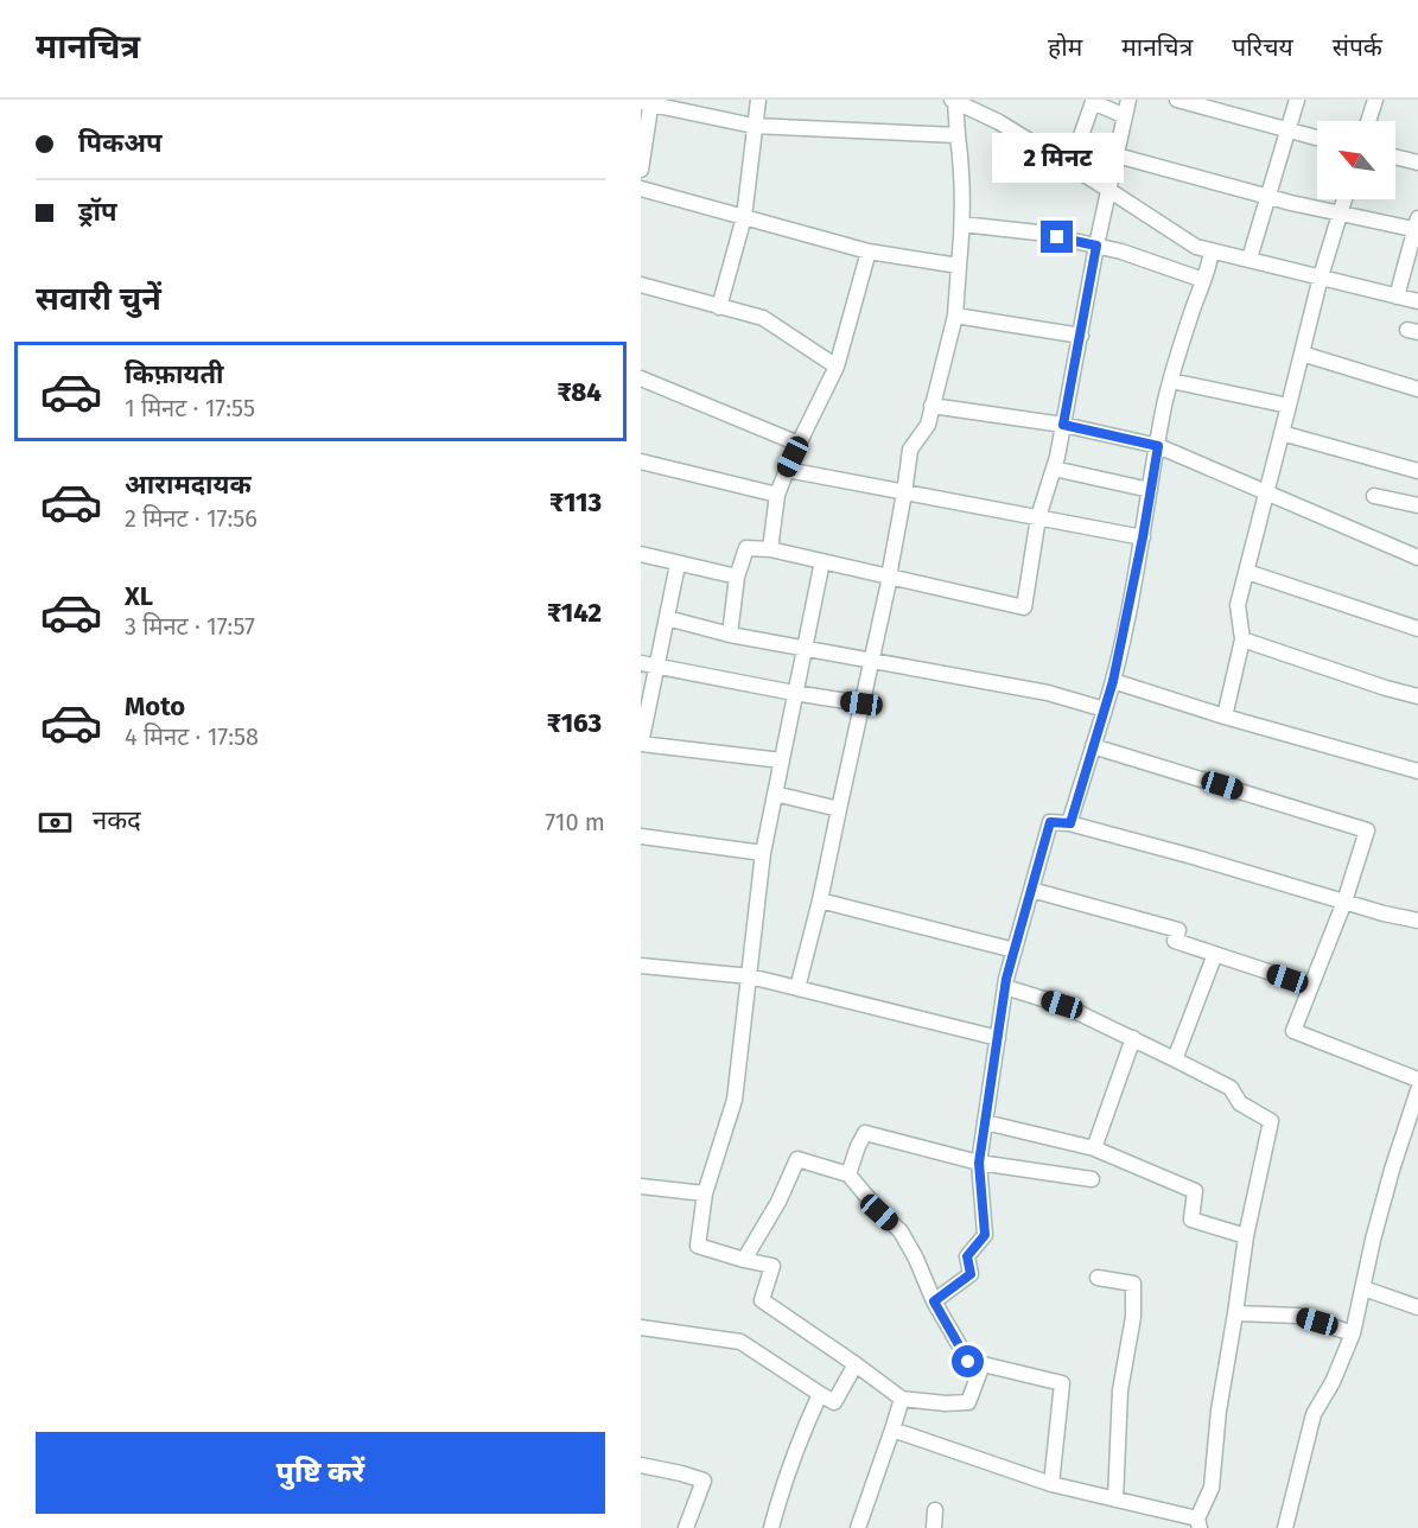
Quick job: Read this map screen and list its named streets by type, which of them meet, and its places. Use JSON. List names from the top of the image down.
{
  "north": "top left",
  "page": {
    "header": "मानचित्र",
    "nav": [
      "होम",
      "मानचित्र",
      "परिचय",
      "संपर्क"
    ],
    "banner": ["पिकअप", "ड्रॉप"],
    "bubble": "2 मिनट",
    "heading": "सवारी चुनें",
    "list": [
      {
        "name": "किफ़ायती",
        "note": "1 मिनट · 17:55",
        "value": "₹84"
      },
      {
        "name": "आरामदायक",
        "note": "2 मिनट · 17:56",
        "value": "₹113"
      },
      {
        "name": "XL",
        "note": "3 मिनट · 17:57",
        "value": "₹142"
      },
      {
        "name": "Moto",
        "note": "4 मिनट · 17:58",
        "value": "₹163"
      }
    ],
    "pay": ["नकद", "710 m"],
    "buttons": "पुष्टि करें"
  }
}
